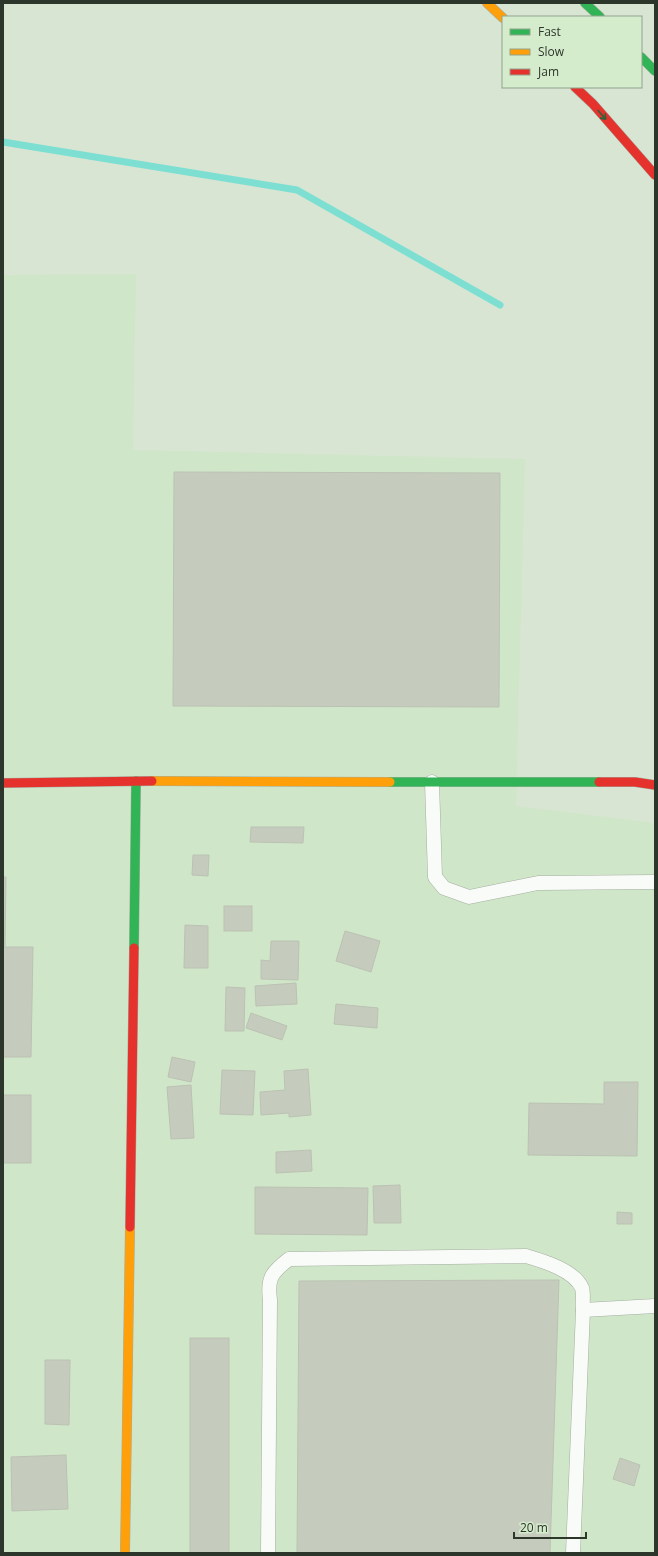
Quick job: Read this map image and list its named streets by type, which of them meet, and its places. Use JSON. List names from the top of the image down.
{
  "legend": ["Fast", "Slow", "Jam"],
  "scale_bar": "20 m"
}
